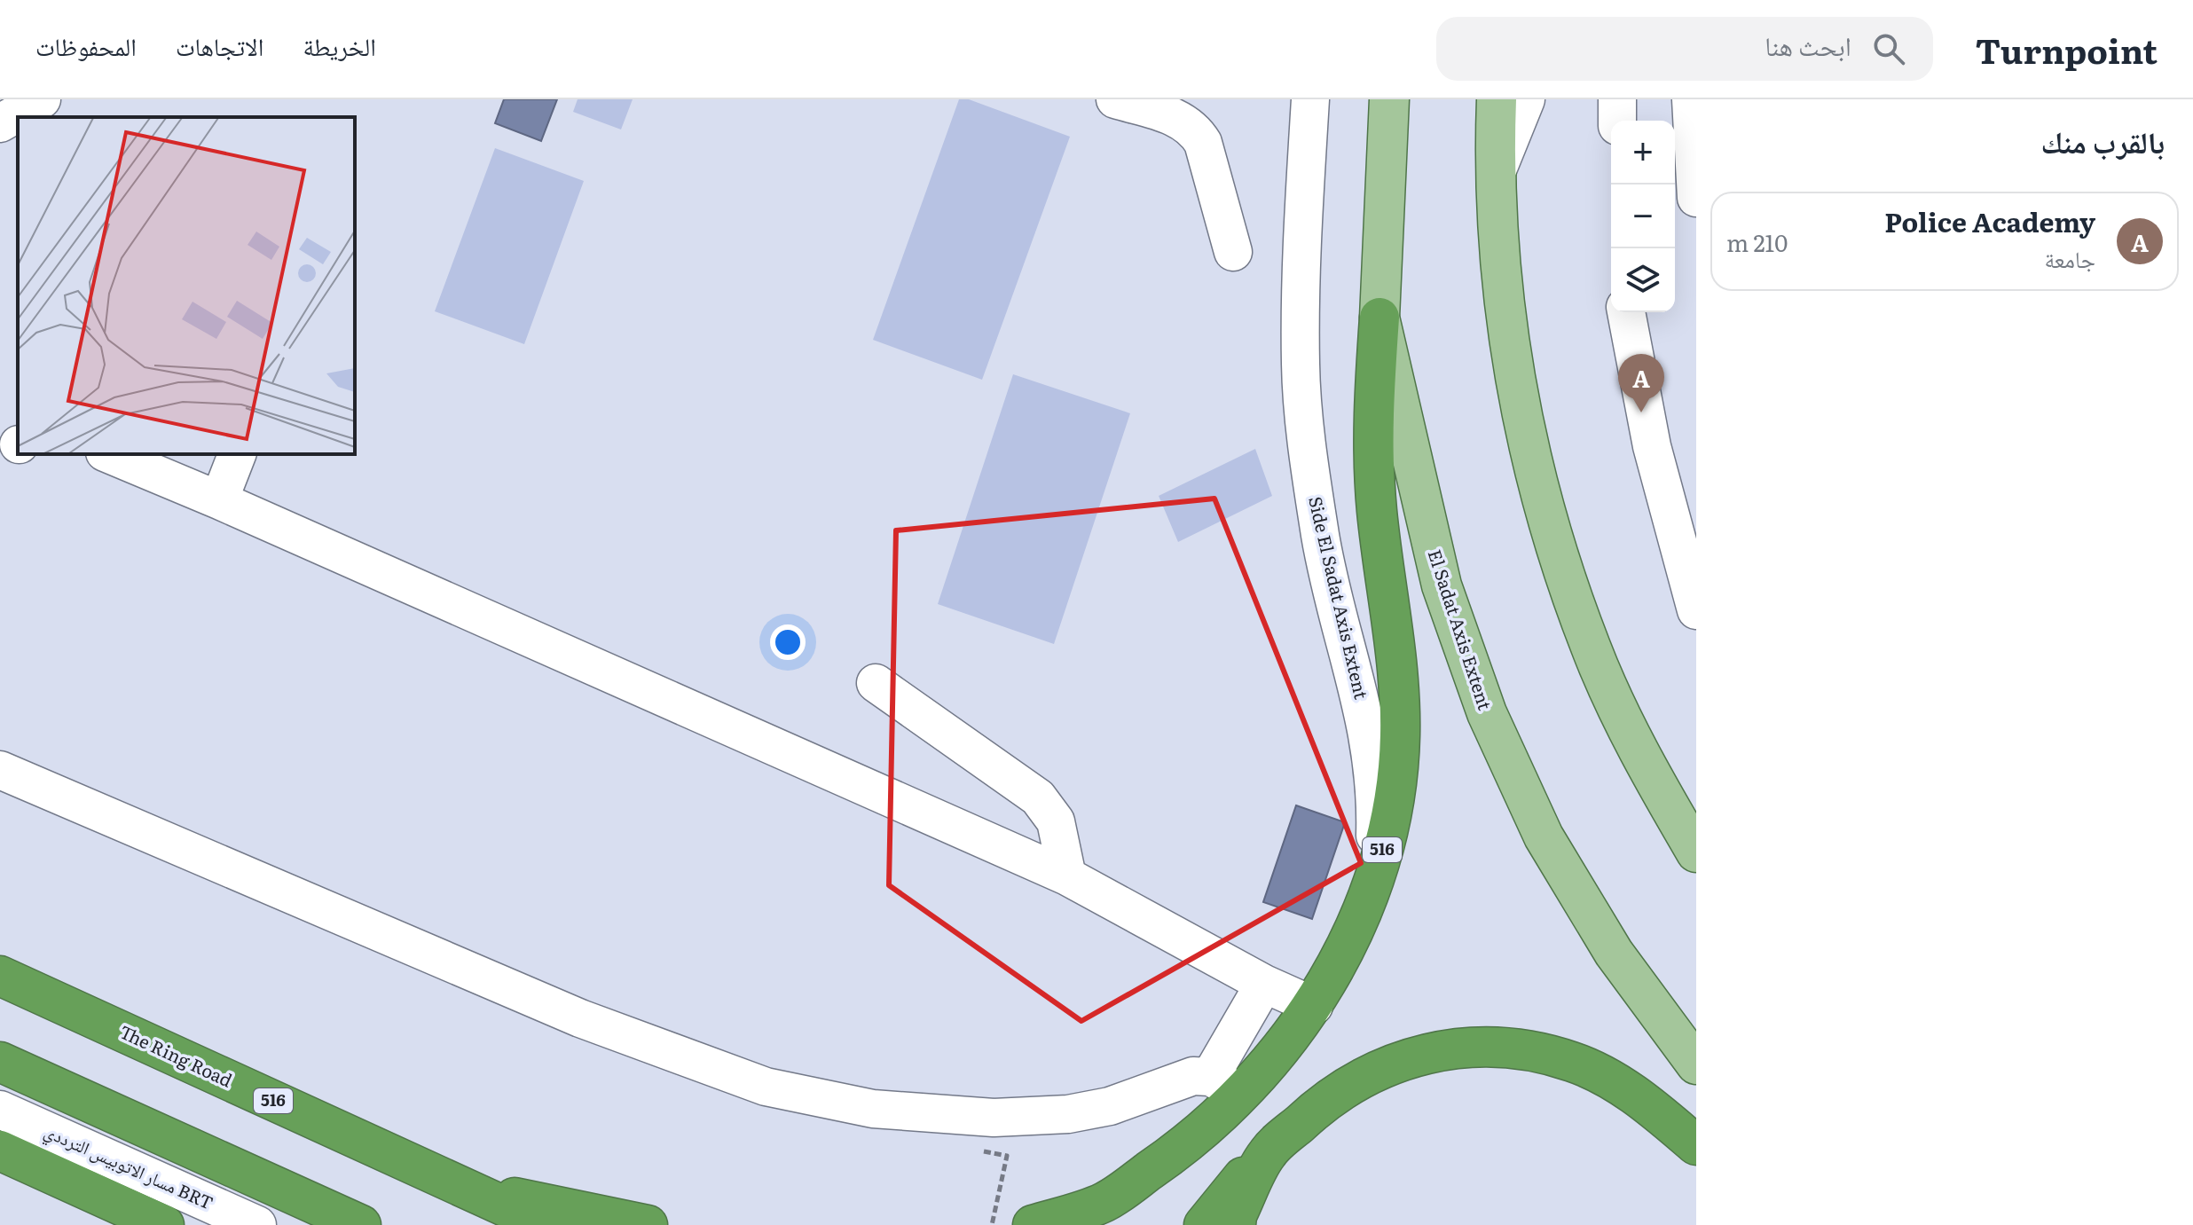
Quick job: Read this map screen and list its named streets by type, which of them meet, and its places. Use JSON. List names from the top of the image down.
{
  "streets": {
    "highway": ["516", "The Ring Road"],
    "main road": ["El Sadat Axis Extent"],
    "street": ["Side El Sadat Axis Extent", "مسار الاتوبيس الترددي BRT"]
  },
  "crossings": [
    ["Side El Sadat Axis Extent", "516"],
    ["El Sadat Axis Extent", "516"],
    ["516", "The Ring Road"]
  ],
  "page": {
    "header": "Turnpoint",
    "search": "ابحث هنا",
    "nav": ["الخريطة", "الاتجاهات", "المحفوظات"],
    "heading": "بالقرب منك",
    "map_buttons": ["+", "−"],
    "list": [
      {
        "mark": "A",
        "name": "Police Academy",
        "note": "جامعة",
        "value": "210 m"
      }
    ],
    "pins": "A"
  }
}
